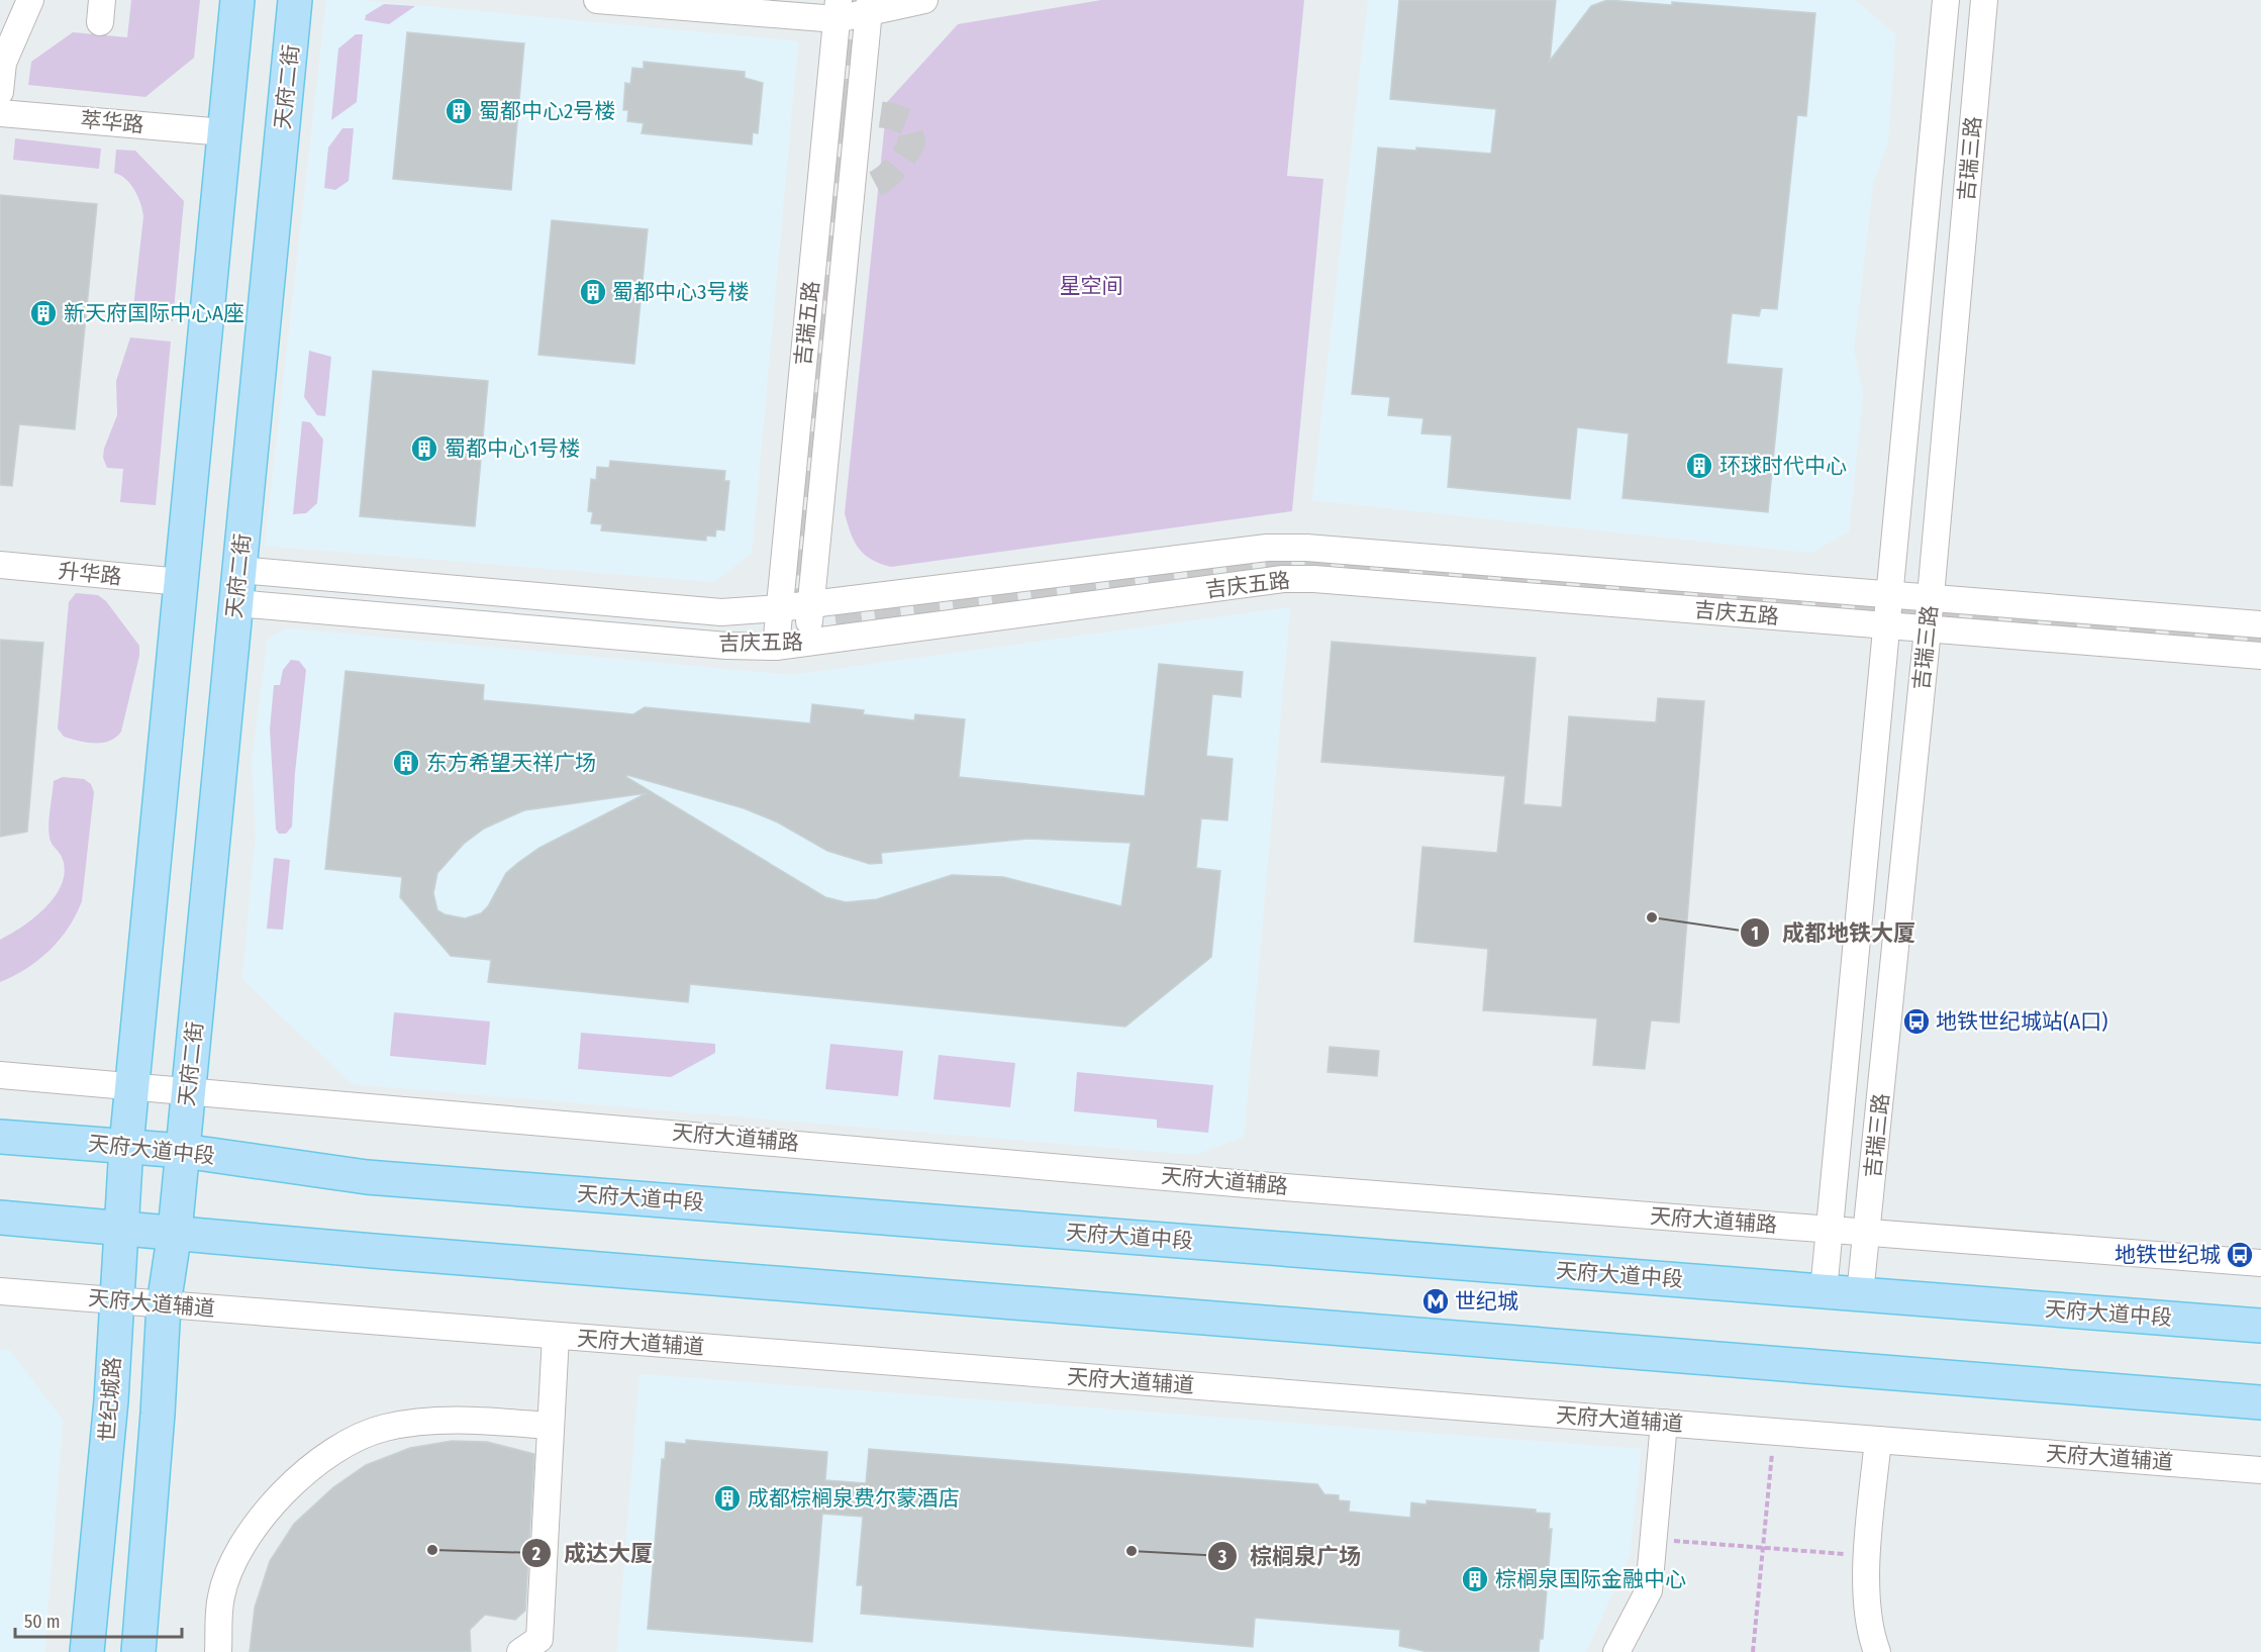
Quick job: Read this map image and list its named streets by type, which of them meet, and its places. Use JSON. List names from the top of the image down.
{
  "streets": {
    "main road": ["天府二街", "天府大道中段", "世纪城路"],
    "street": [
      "萃华路",
      "吉瑞三路",
      "吉瑞五路",
      "升华路",
      "吉庆五路",
      "天府大道辅路",
      "天府大道辅道"
    ]
  },
  "crossings": [
    ["天府二街", "吉庆五路"],
    ["天府二街", "天府大道辅路"],
    ["天府二街", "天府大道中段"],
    ["吉瑞三路", "吉庆五路"],
    ["吉瑞三路", "天府大道辅路"],
    ["吉瑞三路", "天府大道中段"],
    ["吉瑞五路", "吉庆五路"],
    ["天府大道中段", "世纪城路"],
    ["天府大道辅道", "世纪城路"]
  ],
  "parks": ["星空间"],
  "places": {
    "building": [
      "蜀都中心2号楼",
      "蜀都中心3号楼",
      "新天府国际中心A座",
      "蜀都中心1号楼",
      "环球时代中心",
      "东方希望天祥广场",
      "成都棕榈泉费尔蒙酒店",
      "棕榈泉国际金融中心"
    ],
    "other": ["成都地铁大厦", "成达大厦", "棕榈泉广场"],
    "bus stop": ["地铁世纪城站(A口)", "地铁世纪城"],
    "metro station": ["世纪城"]
  },
  "scale_bar": "50 m"
}
